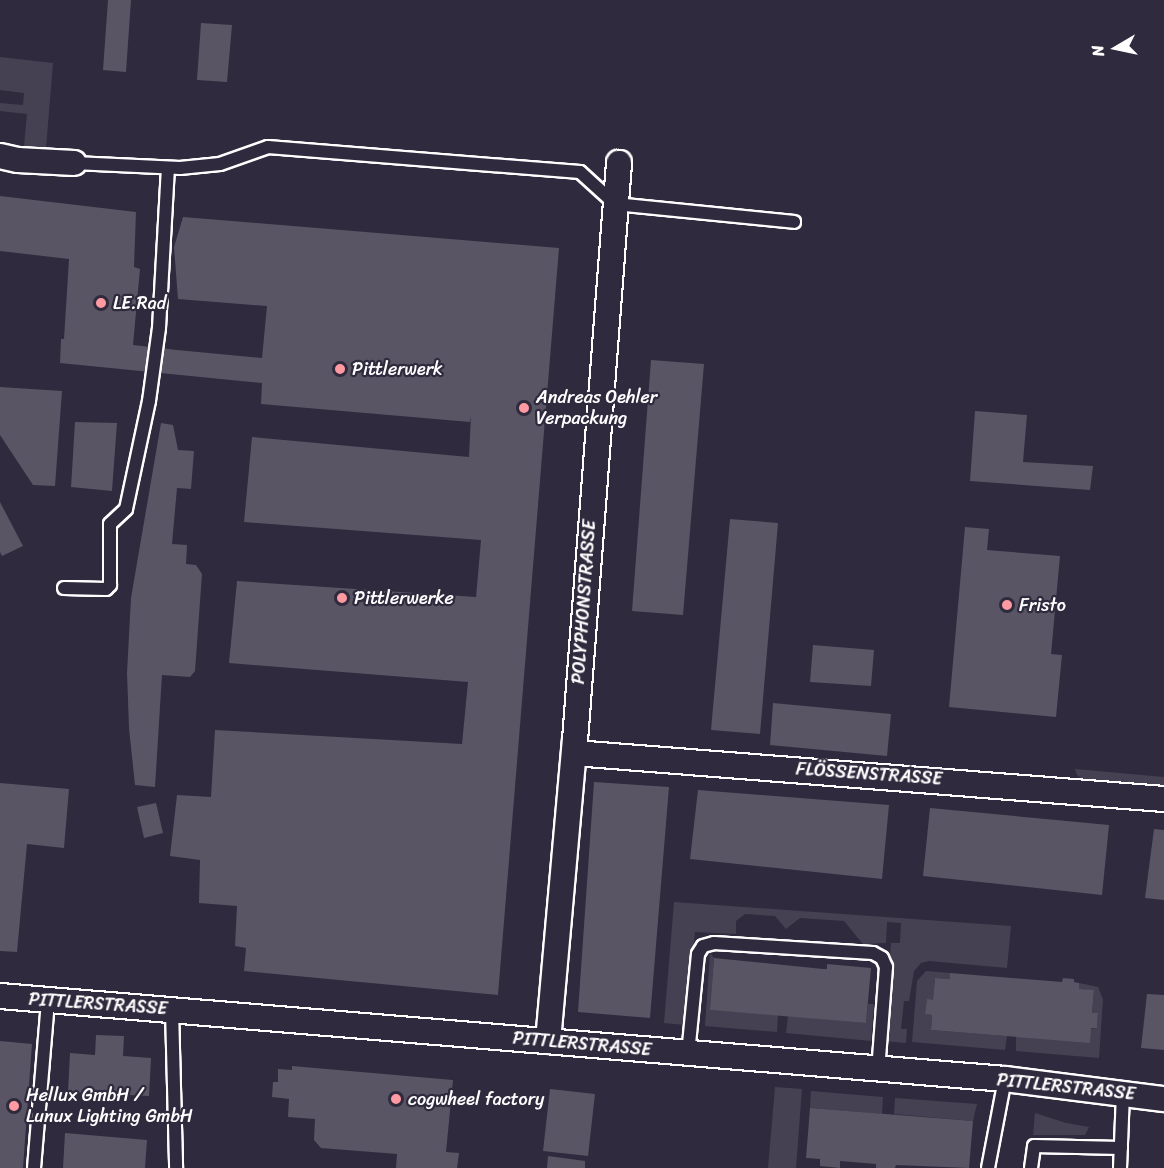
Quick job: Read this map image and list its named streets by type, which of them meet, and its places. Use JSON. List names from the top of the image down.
{
  "streets": {
    "street": ["POLYPHONSTRASSE", "FLÖSSENSTRASSE", "PITTLERSTRASSE"]
  },
  "crossings": [
    ["POLYPHONSTRASSE", "FLÖSSENSTRASSE"],
    ["POLYPHONSTRASSE", "PITTLERSTRASSE"]
  ],
  "places": [
    "LE.Rad",
    "Pittlerwerk",
    "Andreas Oehler Verpackung",
    "Pittlerwerke",
    "Fristo",
    "cogwheel factory",
    "Hellux GmbH / Lunux Lighting GmbH"
  ],
  "north": "left"
}
